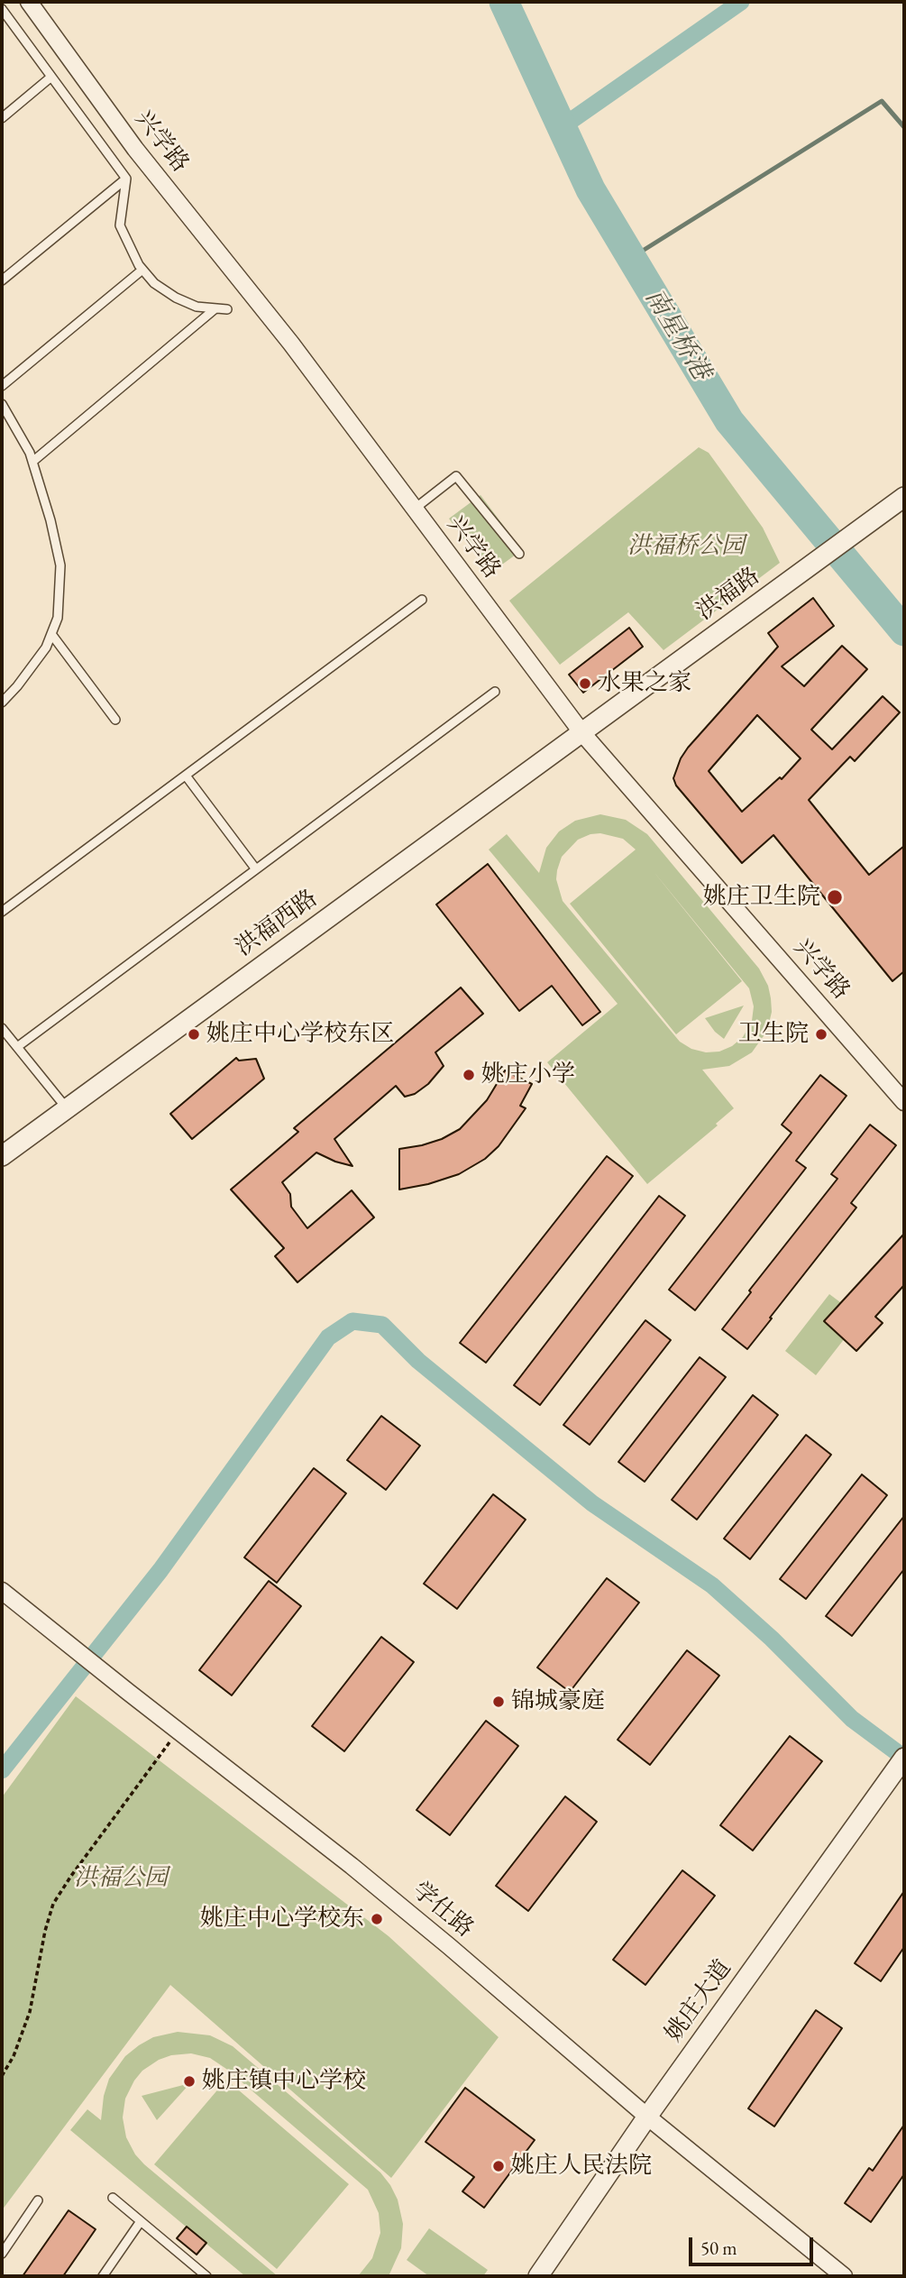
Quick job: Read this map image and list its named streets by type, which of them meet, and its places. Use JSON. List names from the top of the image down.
{
  "streets": {
    "street": [
      "兴学路",
      "洪福路",
      "洪福西路",
      "学仕路",
      "姚庄大道"
    ]
  },
  "crossings": [
    ["兴学路", "洪福路"],
    ["兴学路", "洪福西路"],
    ["洪福路", "洪福西路"],
    ["学仕路", "姚庄大道"]
  ],
  "water": ["南星桥港"],
  "parks": ["洪福桥公园", "洪福公园"],
  "places": [
    "水果之家",
    "姚庄卫生院",
    "姚庄中心学校东区",
    "卫生院",
    "姚庄小学",
    "锦城豪庭",
    "姚庄中心学校东",
    "姚庄镇中心学校",
    "姚庄人民法院"
  ],
  "scale_bar": "50 m"
}
